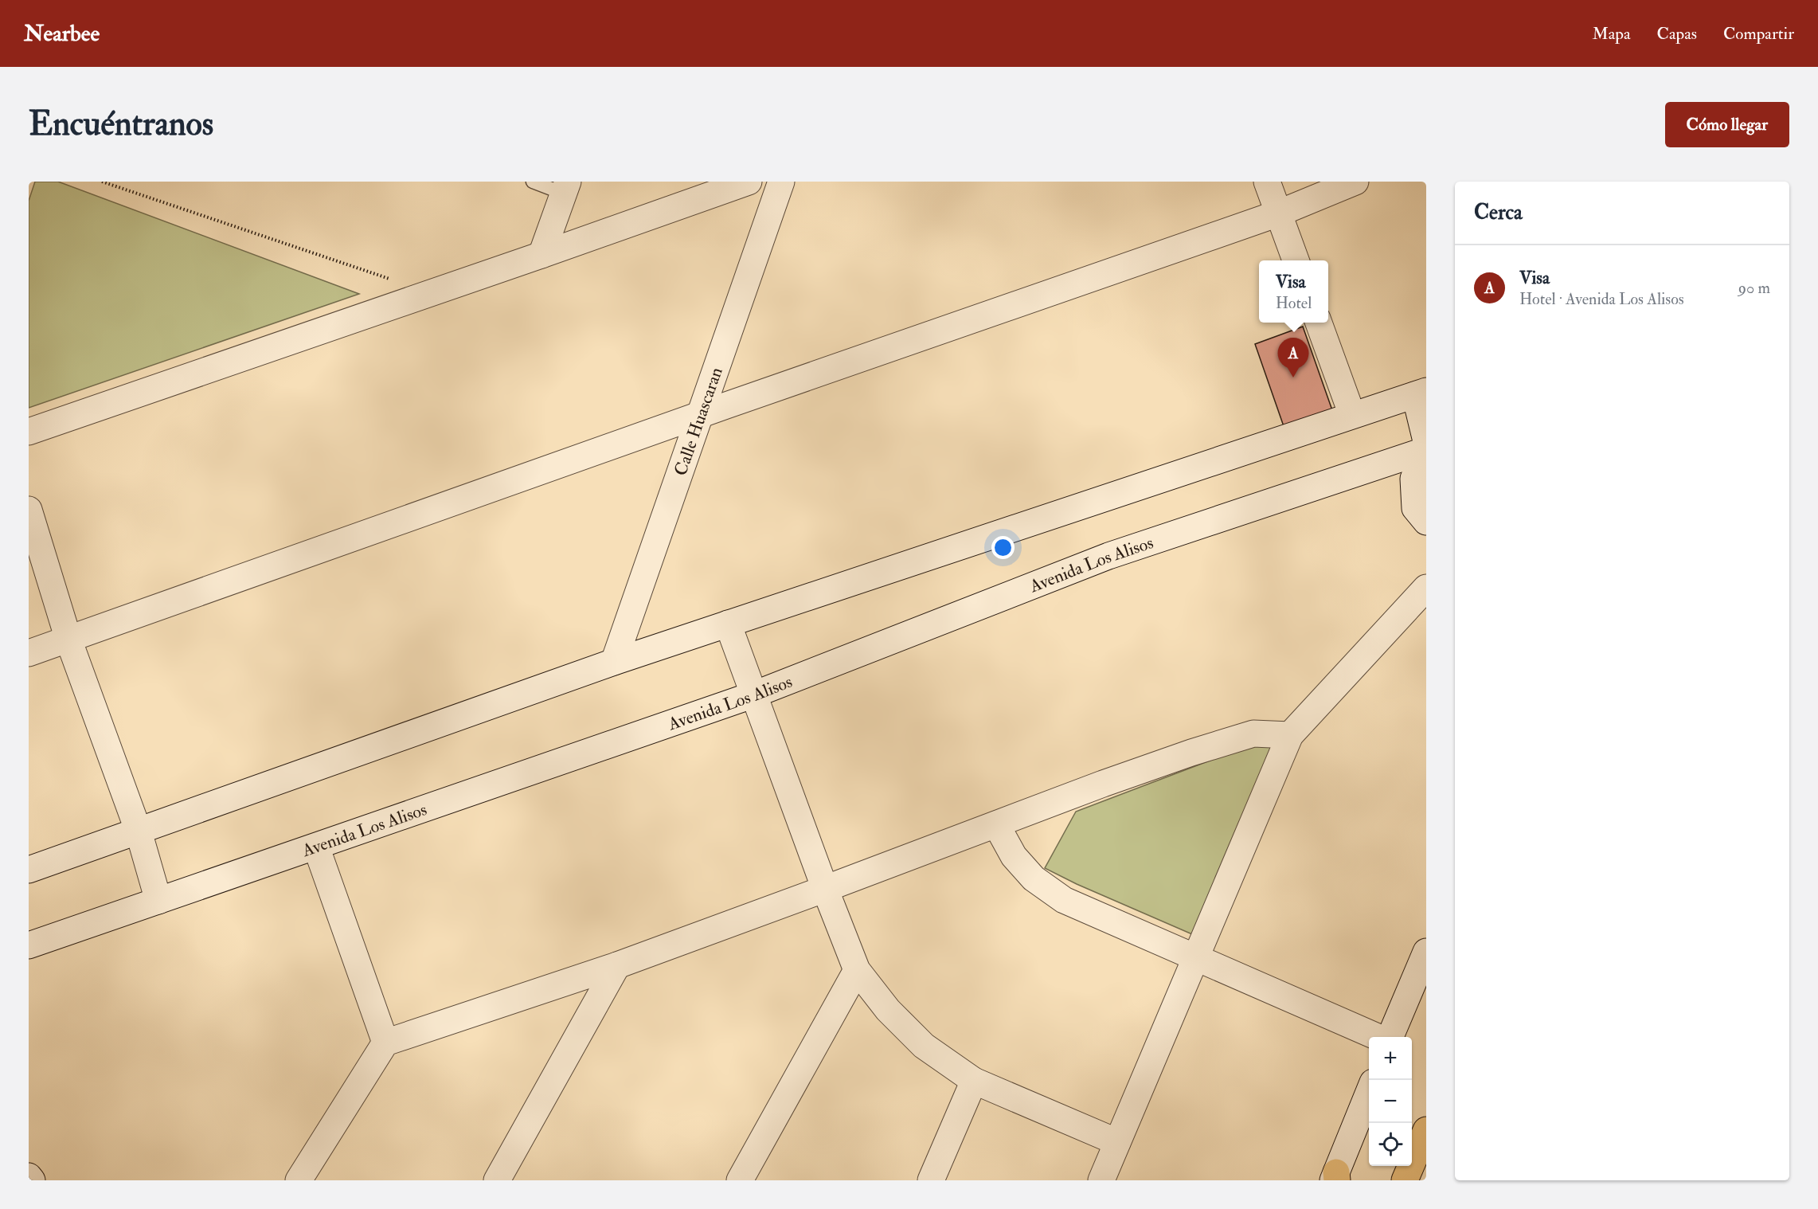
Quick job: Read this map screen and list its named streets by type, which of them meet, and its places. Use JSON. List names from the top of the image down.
{
  "streets": {
    "street": ["Calle Huascaran", "Avenida Los Alisos"]
  },
  "page": {
    "header": "Nearbee",
    "nav": ["Mapa", "Capas", "Compartir"],
    "buttons": "Cómo llegar",
    "title": "Encuéntranos",
    "heading": "Cerca",
    "list": [
      {
        "mark": "A",
        "name": "Visa",
        "note": "Hotel · Avenida Los Alisos",
        "value": "90 m"
      }
    ],
    "popup": ["Visa", "Hotel"],
    "pins": "A",
    "map_buttons": ["+", "−"]
  }
}
